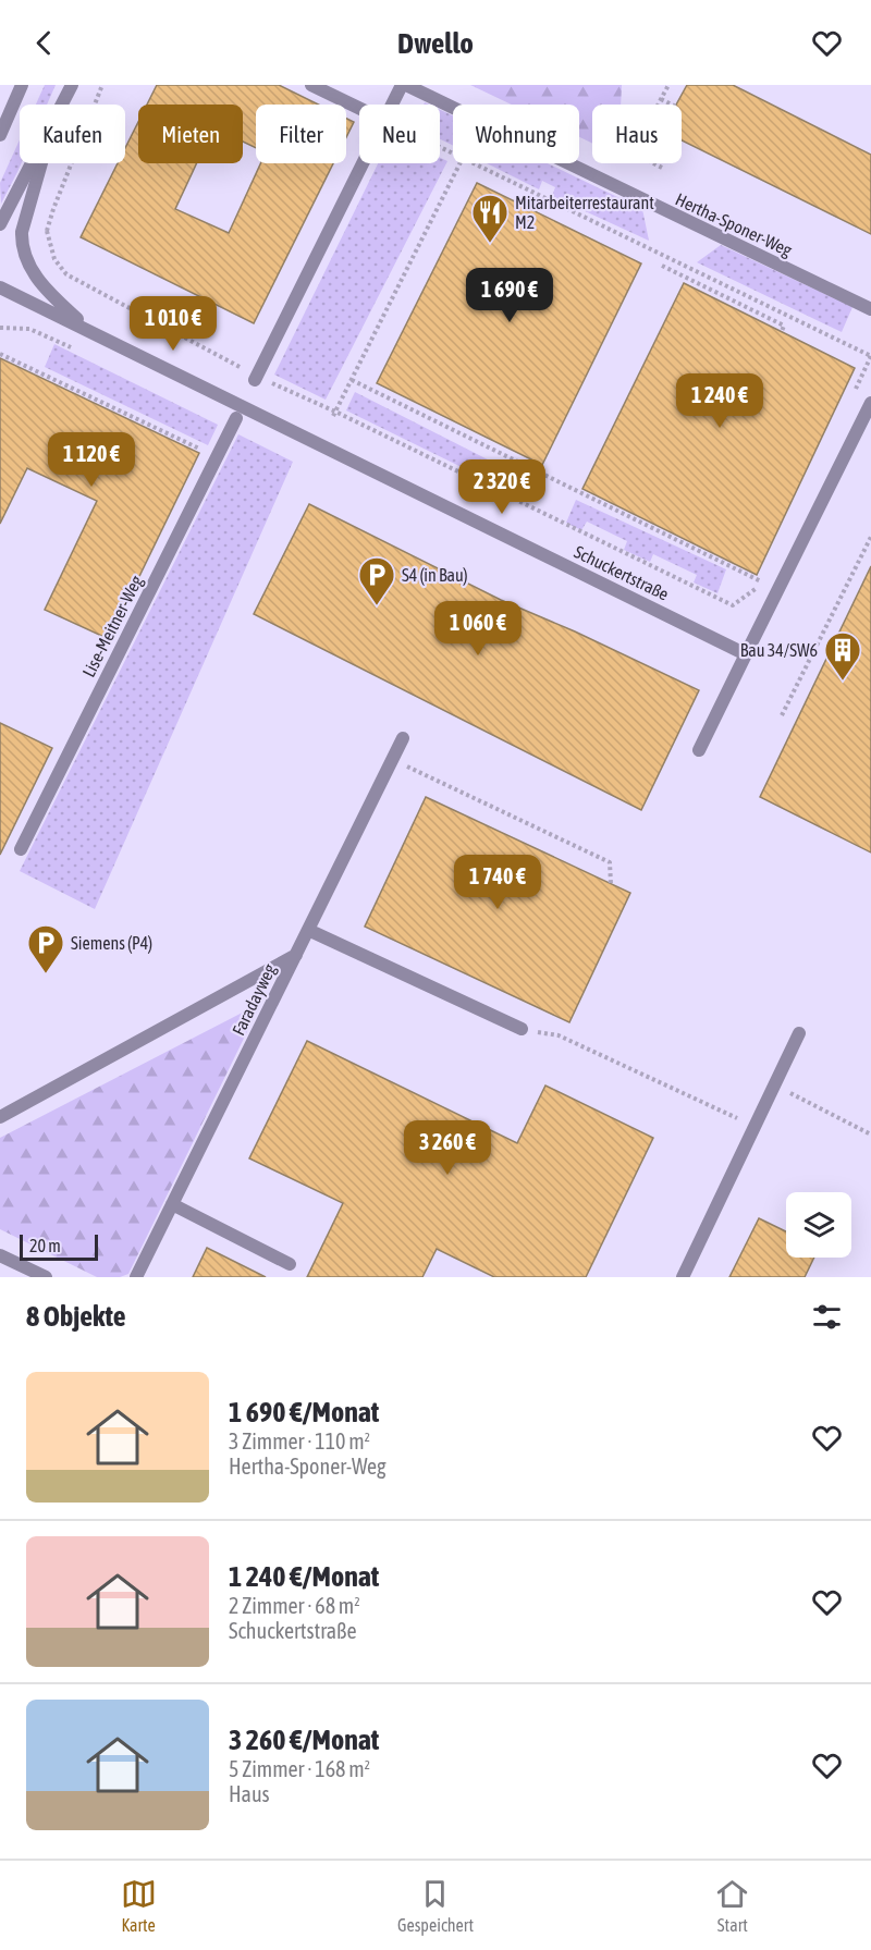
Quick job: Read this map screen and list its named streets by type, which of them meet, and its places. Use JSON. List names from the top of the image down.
{
  "streets": {
    "street": [
      "Hertha-Sponer-Weg",
      "Schuckertstraße",
      "Lise-Meitner-Weg",
      "Faradayweg"
    ]
  },
  "places": {
    "restaurant": ["Mitarbeiterrestaurant M2"],
    "parking": ["S4 (in Bau)", "Siemens (P4)"],
    "building": ["Bau 34/SW6"]
  },
  "scale_bar": "20 m",
  "page": {
    "header": "Dwello",
    "chip": [
      "Kaufen",
      "Mieten",
      "Filter",
      "Neu",
      "Wohnung",
      "Haus"
    ],
    "price": [
      "1 690 €",
      "1 010 €",
      "1 240 €",
      "1 120 €",
      "2 320 €",
      "1 060 €",
      "1 740 €",
      "3 260 €"
    ],
    "scale": "20 m",
    "heading": "8 Objekte",
    "list": [
      {
        "name": "1 690 €/Monat",
        "note": "3 Zimmer · 110 m² · Hertha-Sponer-Weg"
      },
      {
        "name": "1 240 €/Monat",
        "note": "2 Zimmer · 68 m² · Schuckertstraße"
      },
      {
        "name": "3 260 €/Monat",
        "note": "5 Zimmer · 168 m² · Haus"
      }
    ],
    "tabs": ["Karte", "Gespeichert", "Start"]
  }
}
